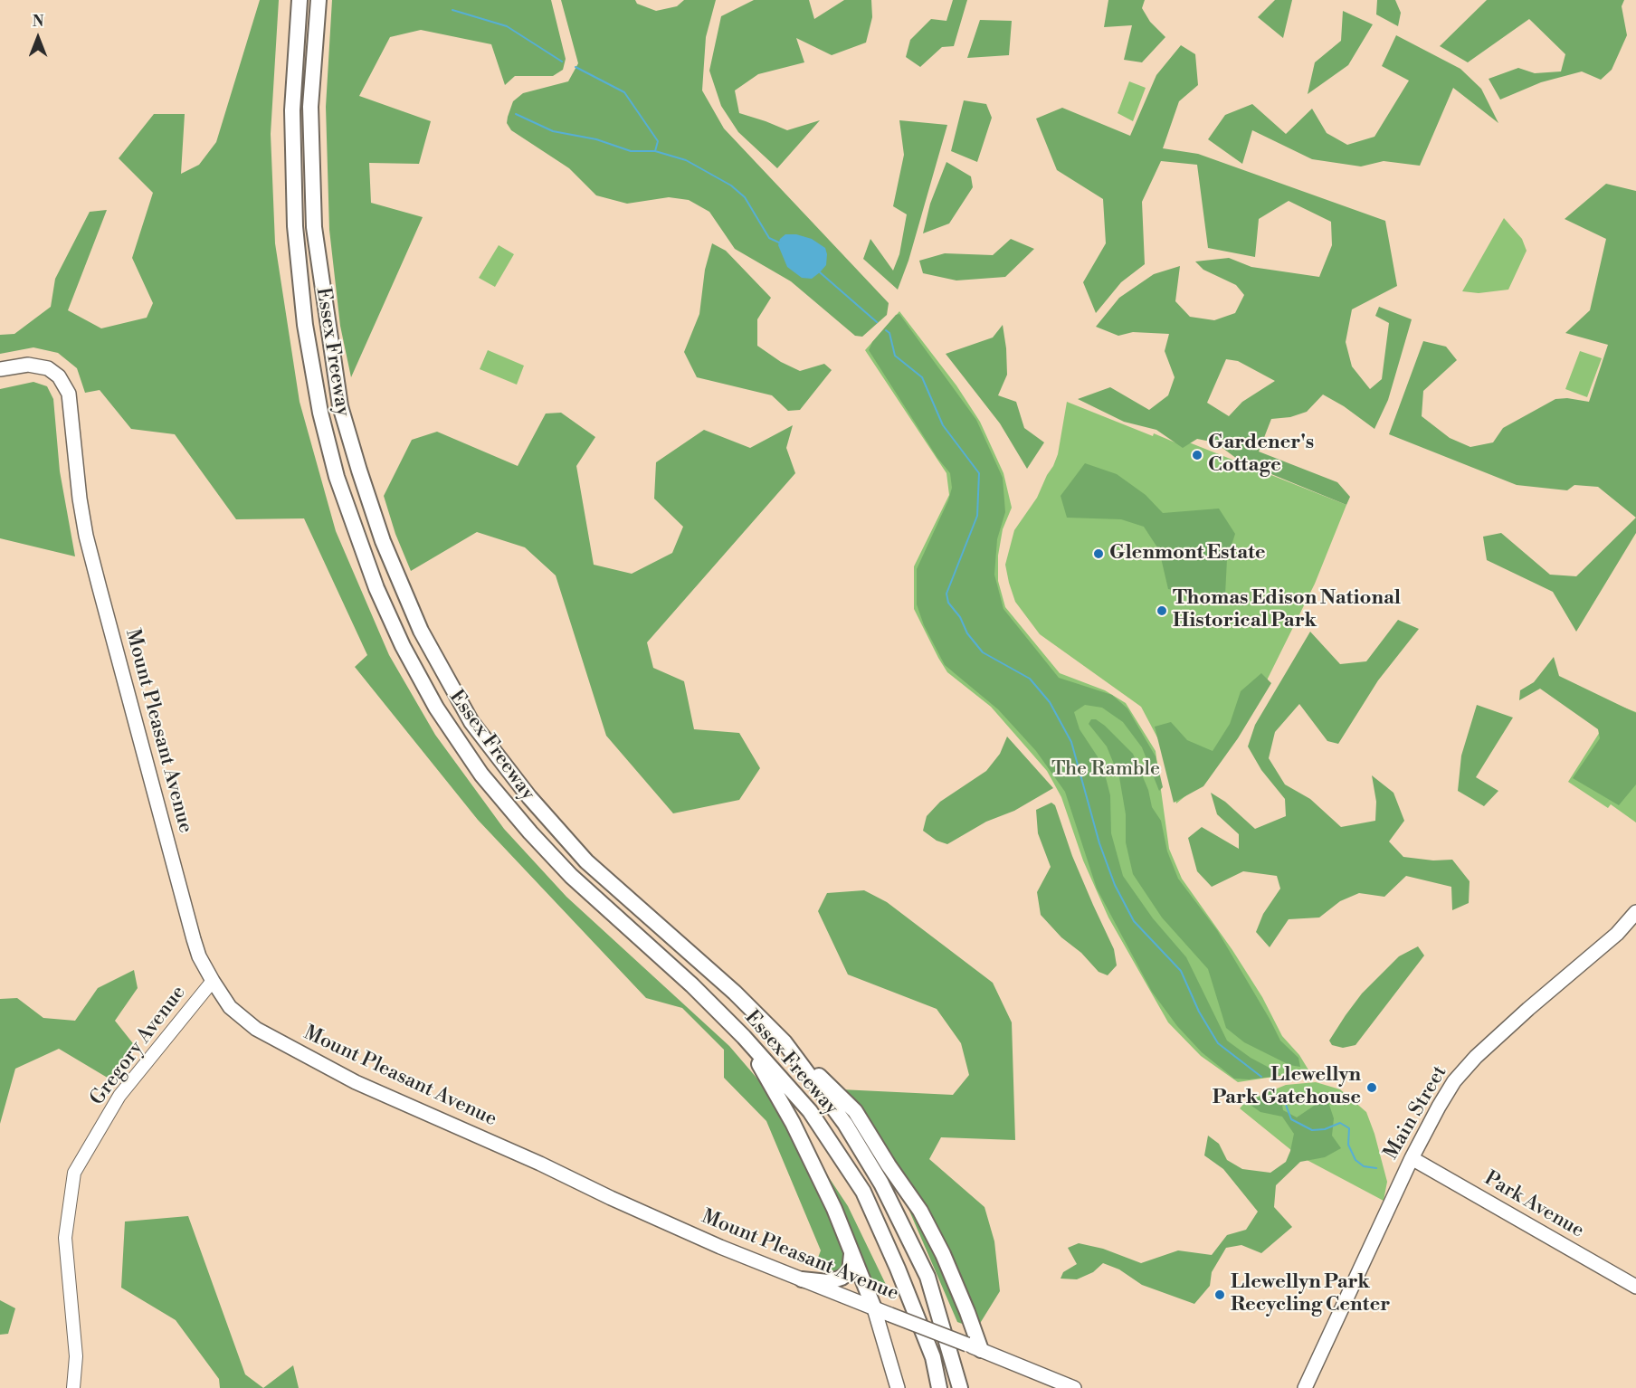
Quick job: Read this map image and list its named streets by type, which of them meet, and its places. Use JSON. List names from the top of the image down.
{
  "streets": {
    "highway": ["Essex Freeway"],
    "main road": [
      "Mount Pleasant Avenue",
      "Gregory Avenue",
      "Main Street",
      "Park Avenue"
    ]
  },
  "crossings": [
    ["Mount Pleasant Avenue", "Gregory Avenue"],
    ["Main Street", "Park Avenue"]
  ],
  "parks": ["The Ramble"],
  "places": [
    "Gardener's Cottage",
    "Glenmont Estate",
    "Thomas Edison National Historical Park",
    "Llewellyn Park Gatehouse",
    "Llewellyn Park Recycling Center"
  ],
  "north": "top"
}
